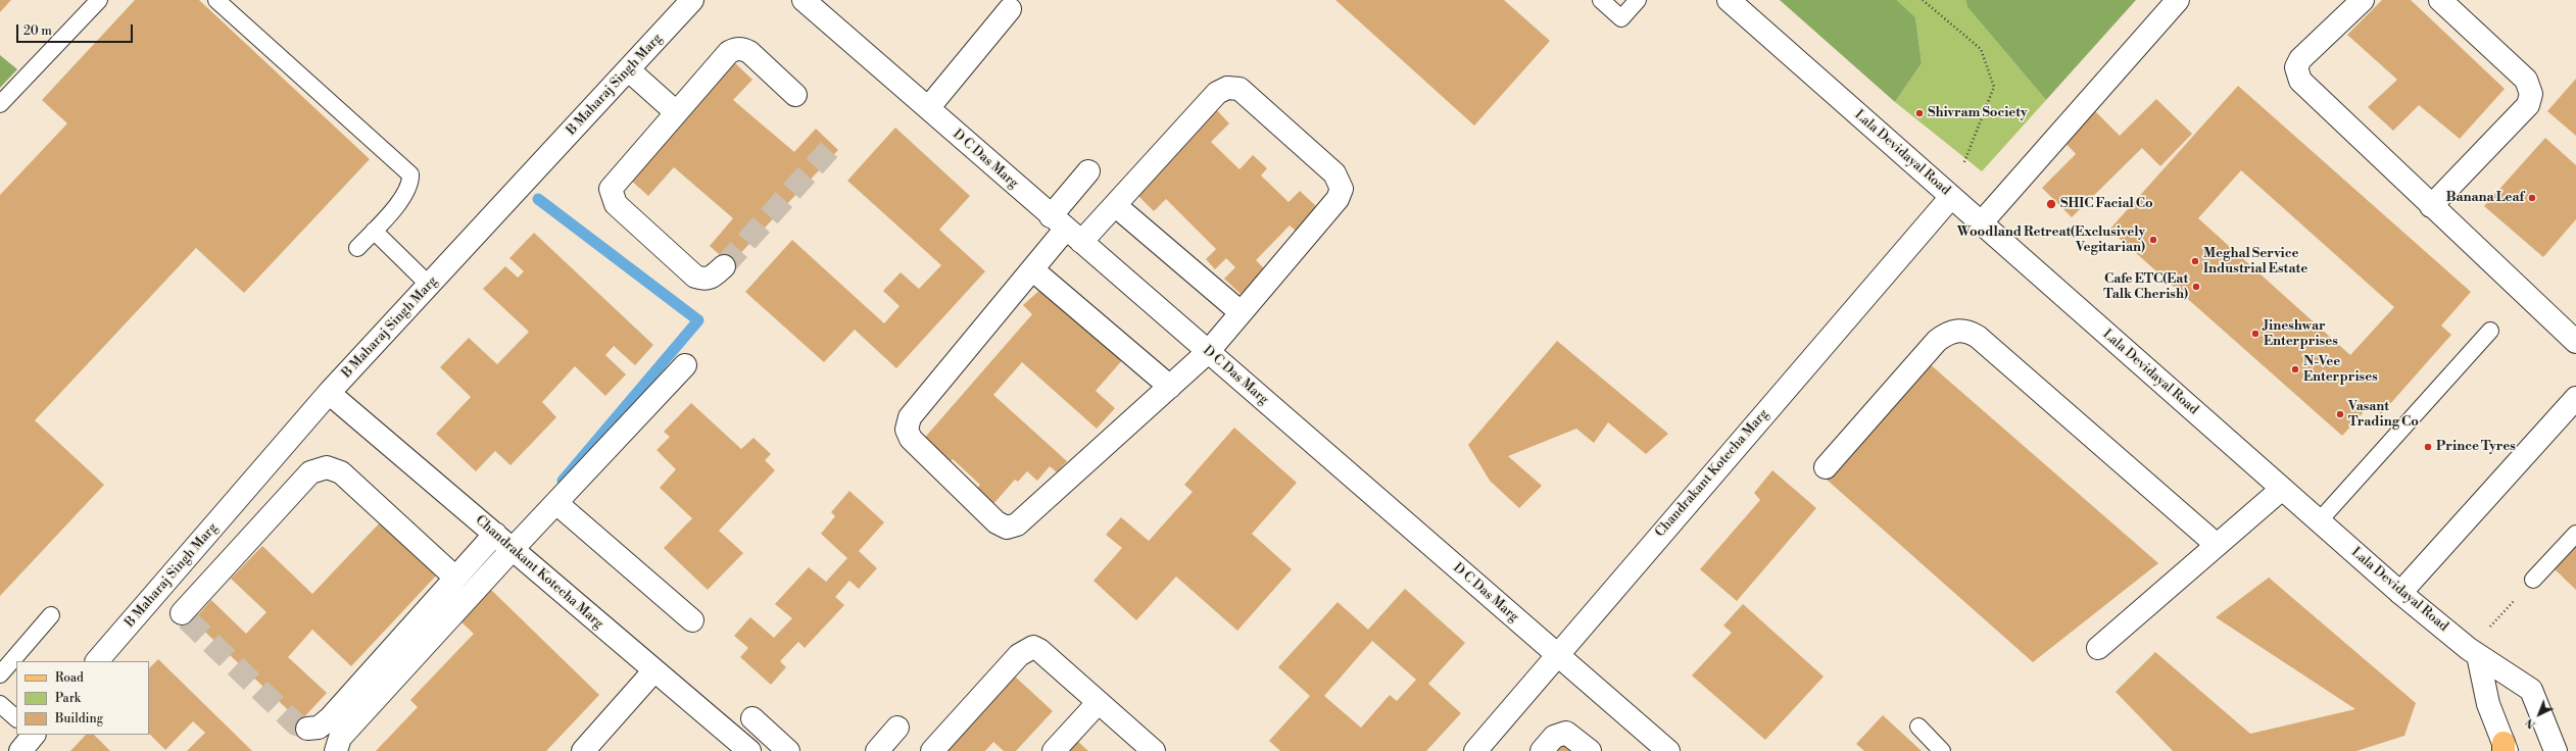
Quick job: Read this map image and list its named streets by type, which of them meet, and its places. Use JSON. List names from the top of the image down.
{
  "streets": {
    "street": [
      "B Maharaj Singh Marg",
      "Lala Devidayal Road",
      "D C Das Marg",
      "Chandrakant Kotecha Marg"
    ]
  },
  "crossings": [
    ["B Maharaj Singh Marg", "Chandrakant Kotecha Marg"],
    ["Lala Devidayal Road", "Chandrakant Kotecha Marg"],
    ["D C Das Marg", "Chandrakant Kotecha Marg"]
  ],
  "places": [
    "Shivram Society",
    "Banana Leaf",
    "SHIC Facial Co",
    "Woodland Retreat(Exclusively Vegitarian)",
    "Meghal Service Industrial Estate",
    "Cafe ETC(Eat Talk Cherish)",
    "Jineshwar Enterprises",
    "N-Vee Enterprises",
    "Vasant Trading Co",
    "Prince Tyres"
  ],
  "legend": ["Road", "Park", "Building"],
  "scale_bar": "20 m",
  "north": "bottom left"
}
